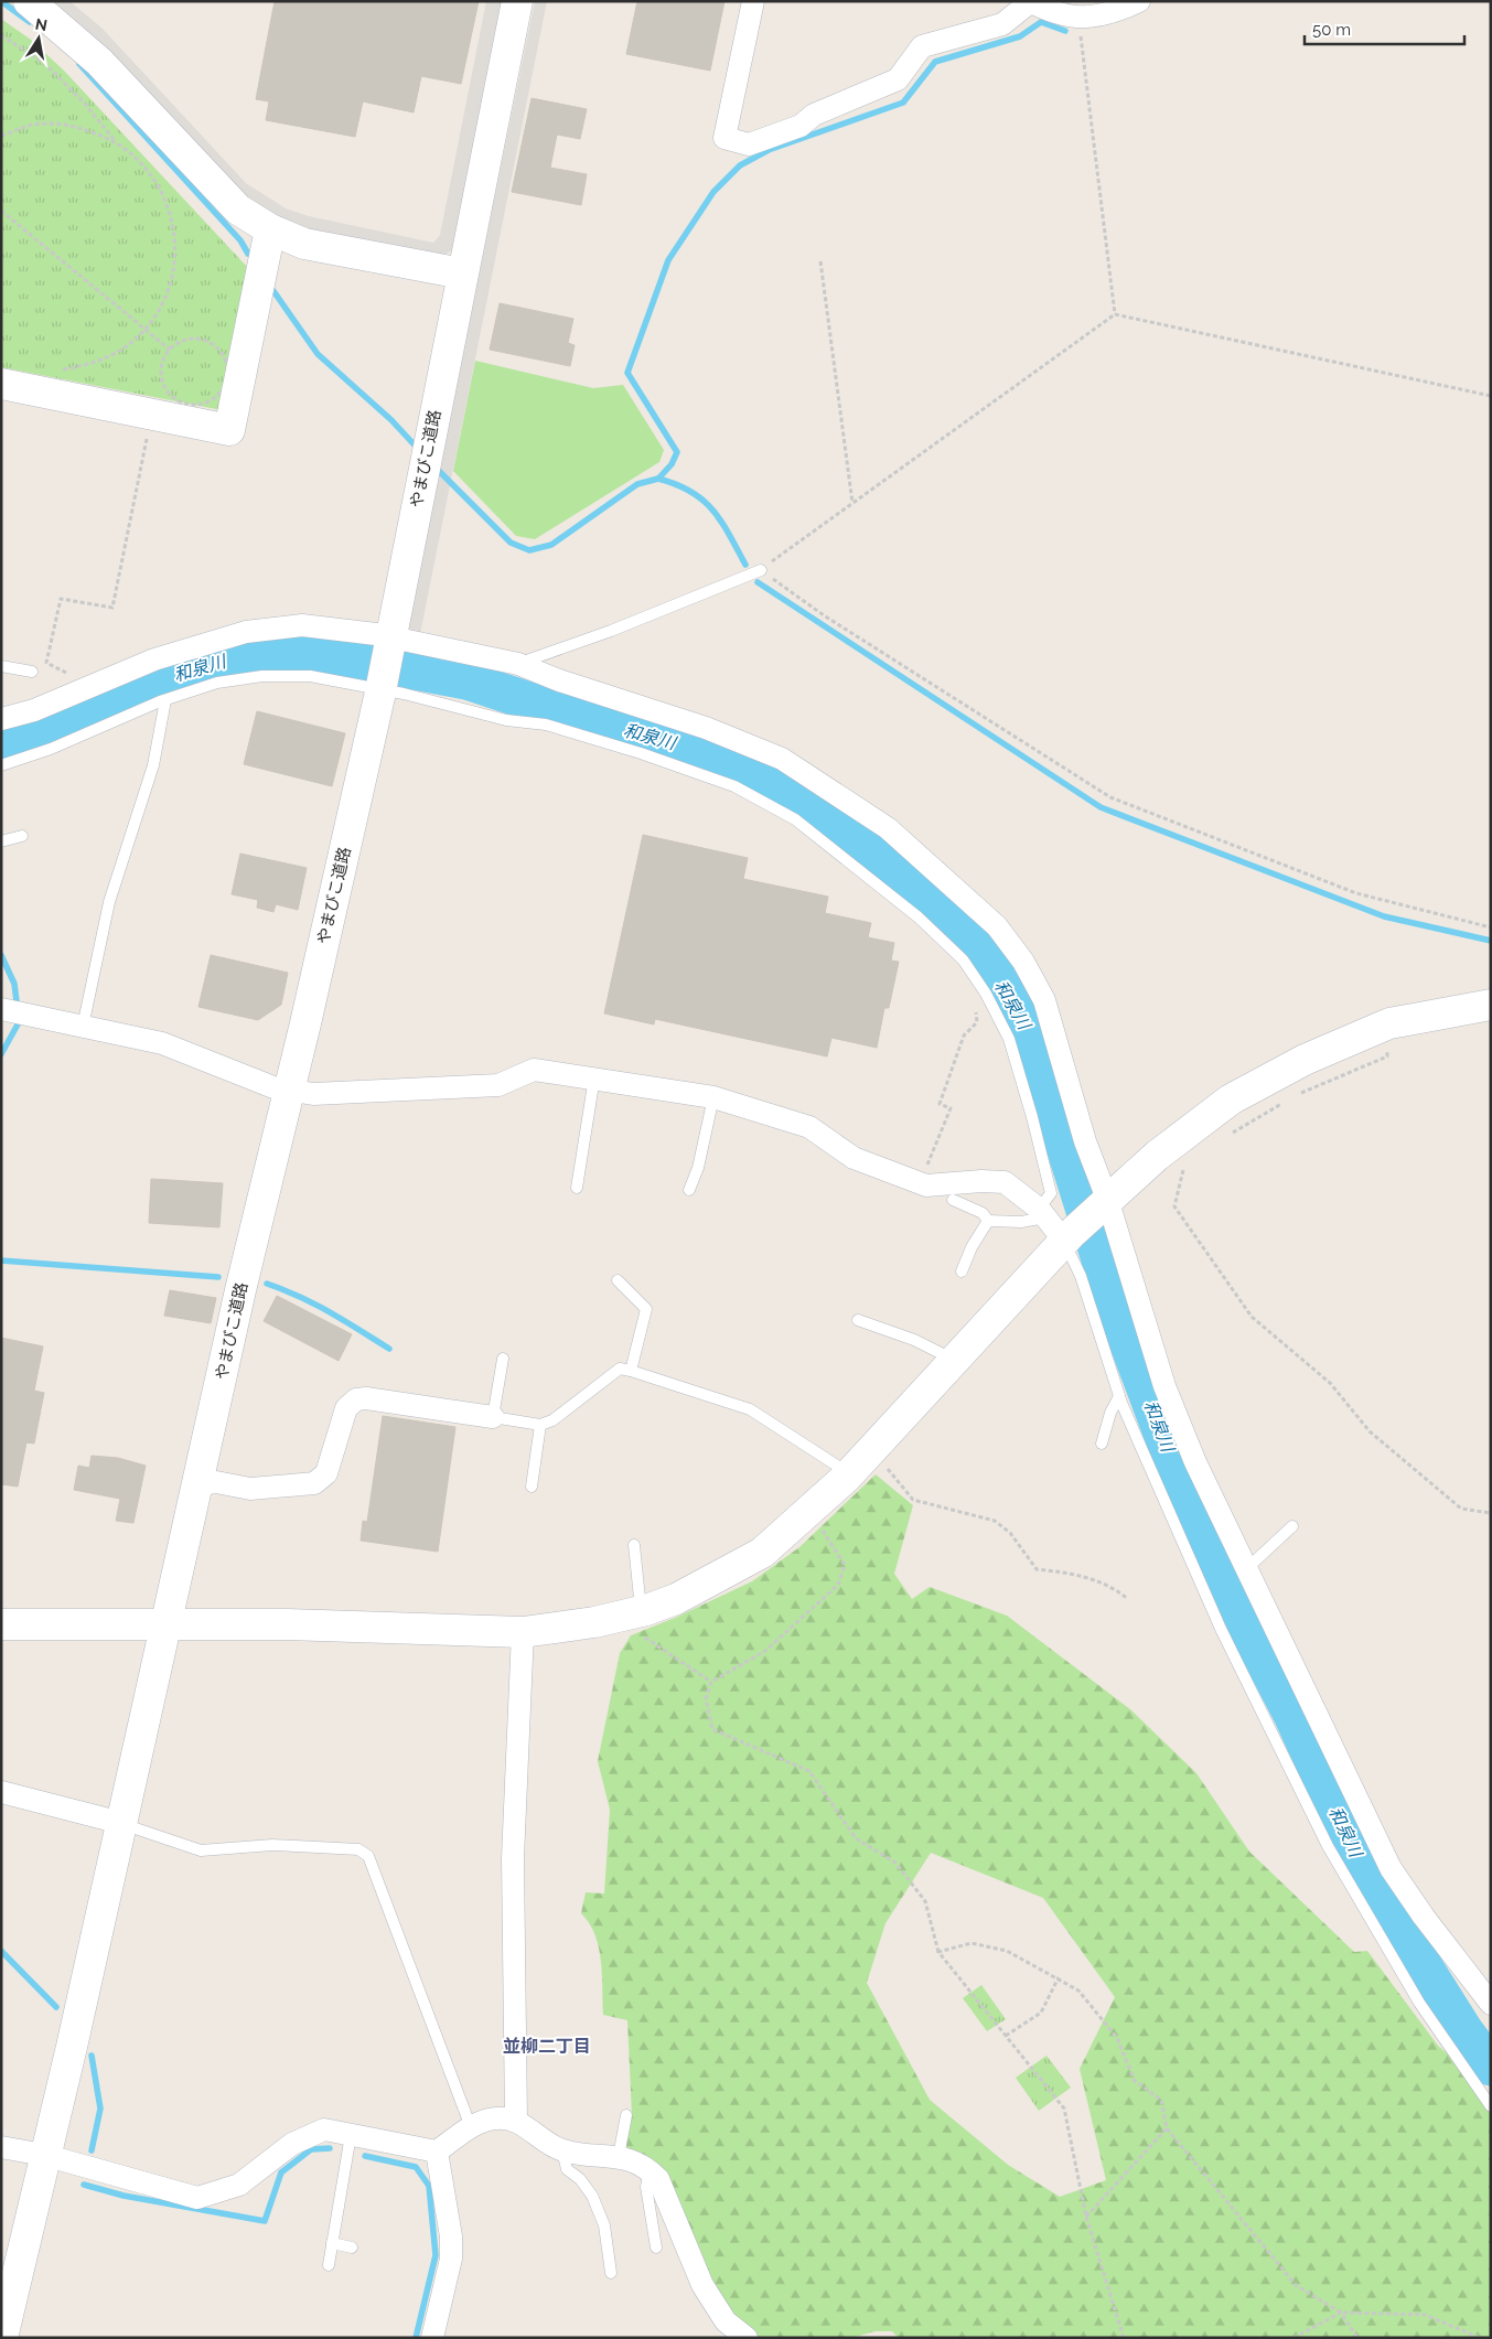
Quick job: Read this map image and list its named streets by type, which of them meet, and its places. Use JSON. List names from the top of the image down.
{
  "streets": {
    "street": ["やまびこ道路"]
  },
  "districts": ["並柳二丁目"],
  "water": ["和泉川"],
  "scale_bar": "50 m",
  "north": "top"
}
